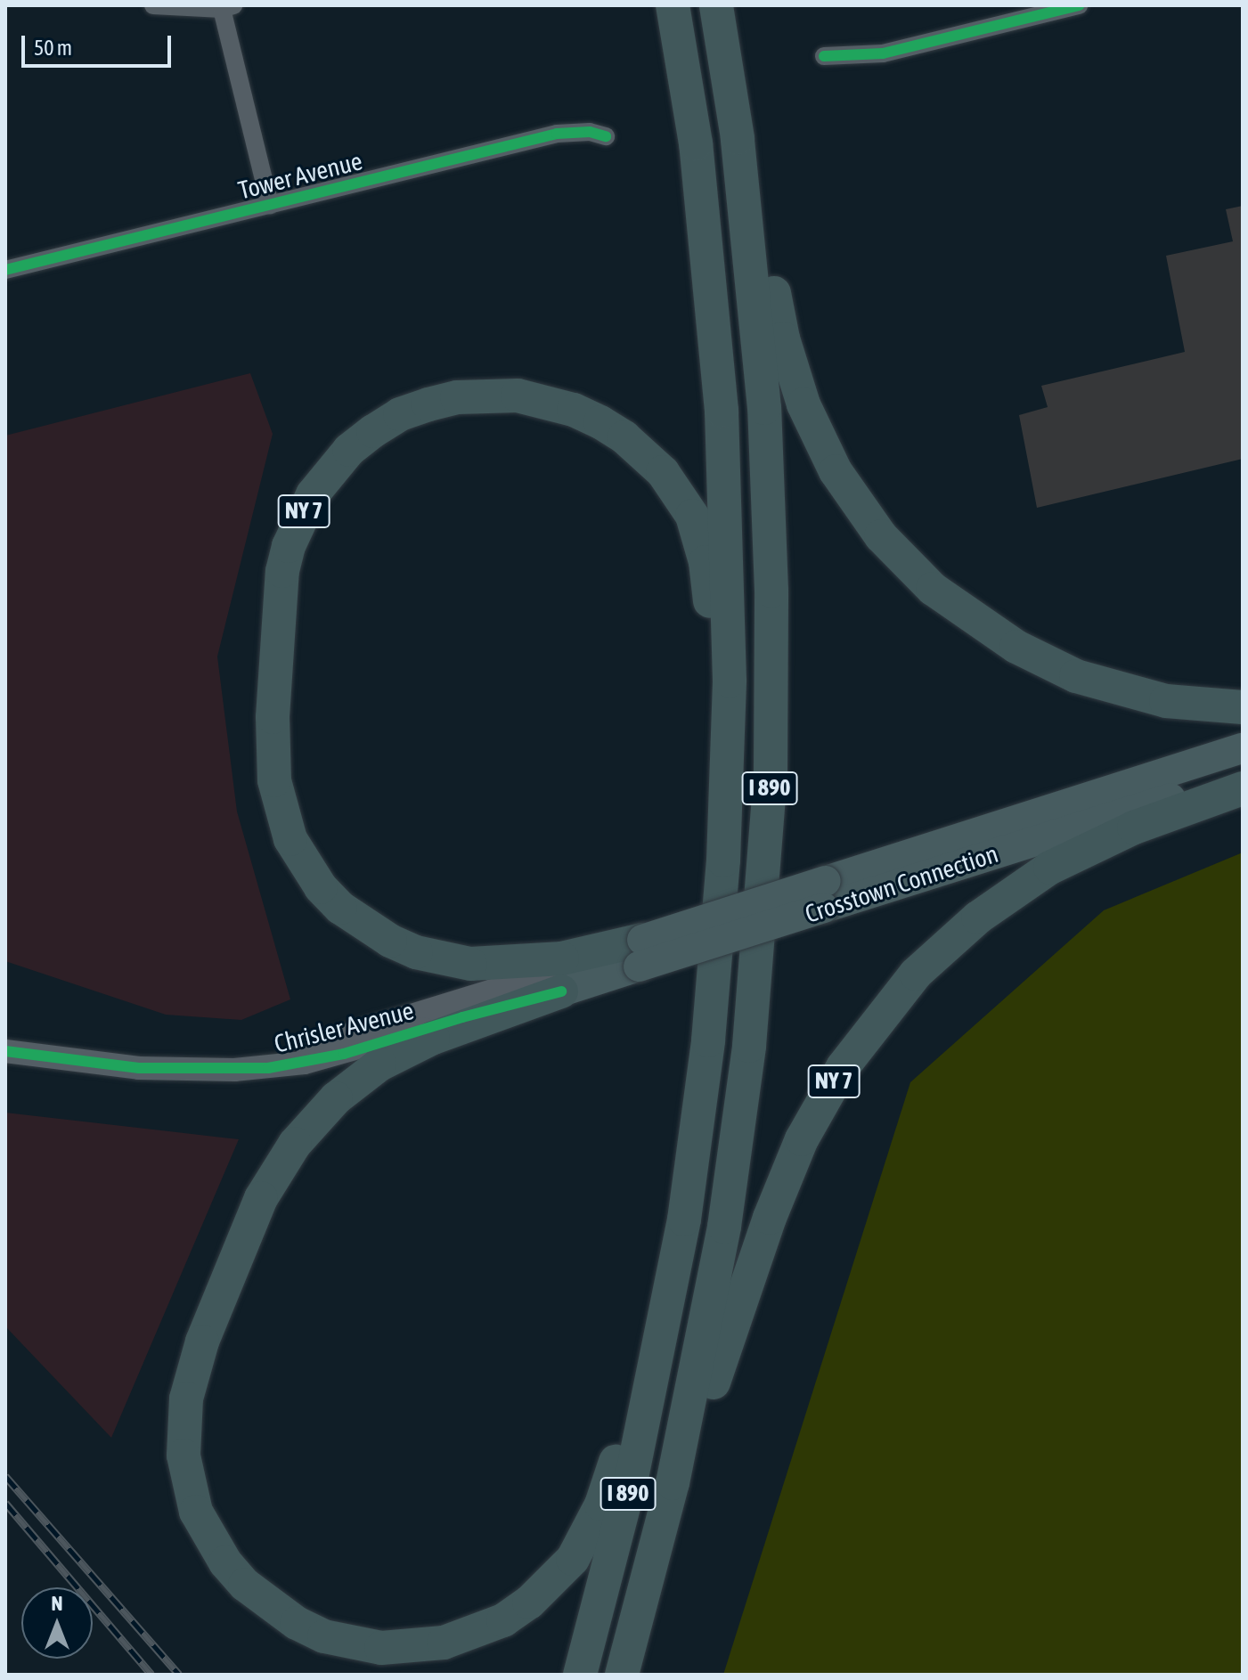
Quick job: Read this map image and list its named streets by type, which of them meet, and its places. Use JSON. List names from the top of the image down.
{
  "streets": {
    "highway": ["NY 7", "I 890", "Crosstown Connection"],
    "street": ["Tower Avenue", "Chrisler Avenue"]
  },
  "crossings": [
    ["NY 7", "I 890"],
    ["NY 7", "Crosstown Connection"],
    ["NY 7", "Chrisler Avenue"],
    ["Crosstown Connection", "Chrisler Avenue"]
  ],
  "scale_bar": "50 m",
  "north": "top"
}
